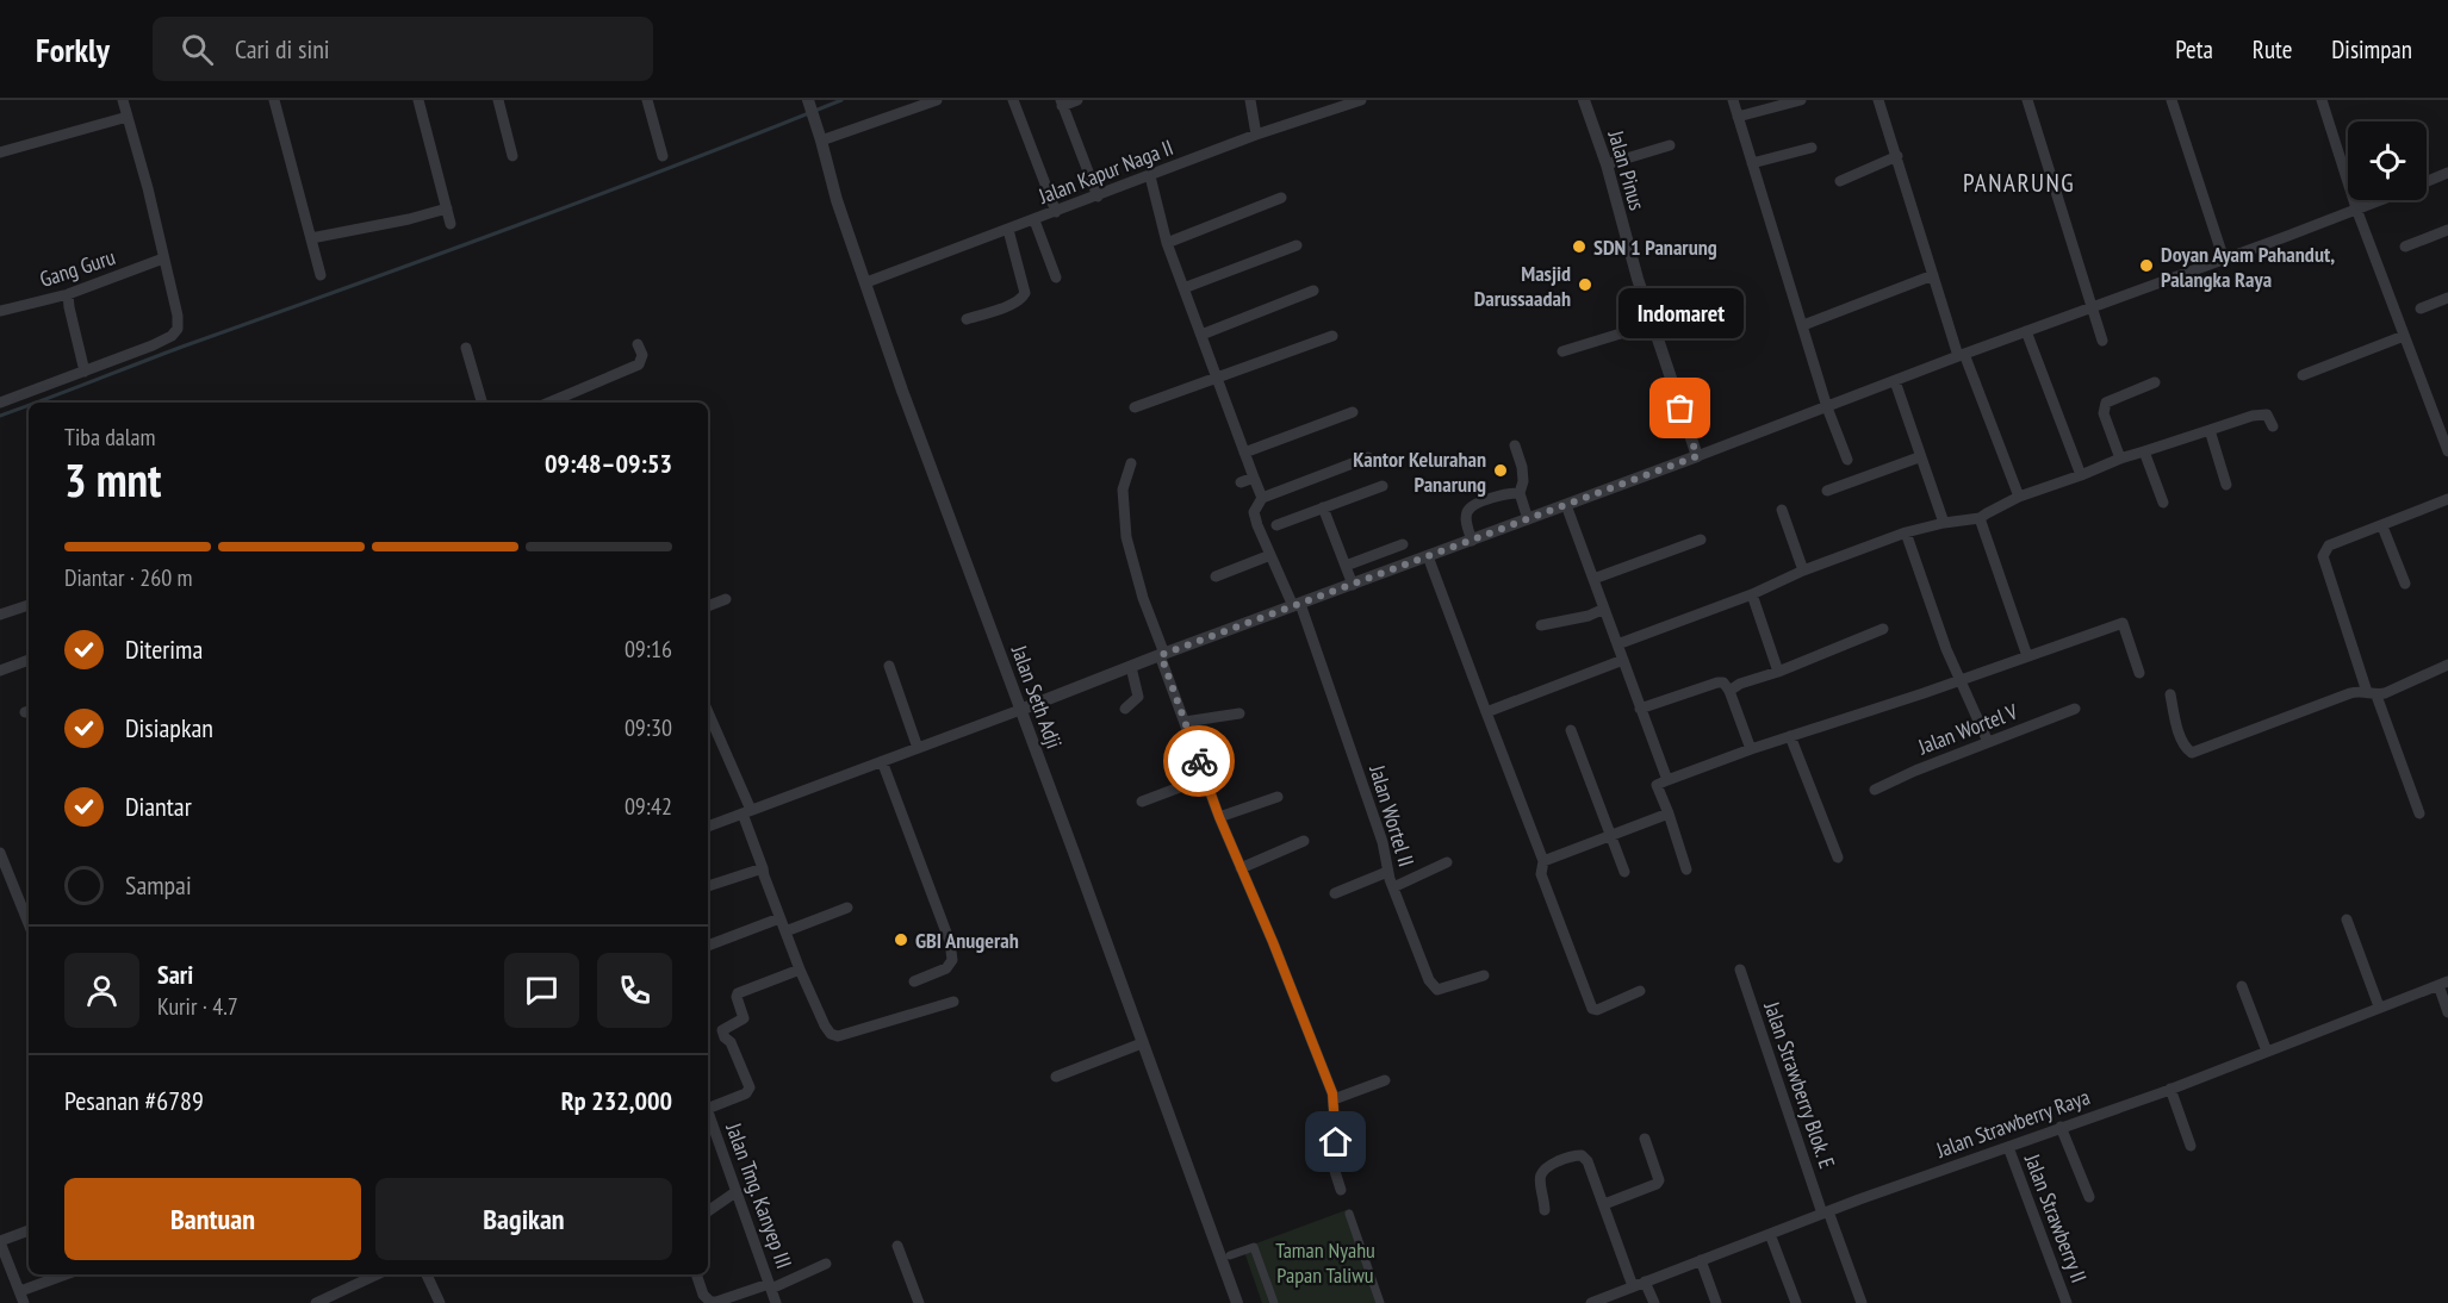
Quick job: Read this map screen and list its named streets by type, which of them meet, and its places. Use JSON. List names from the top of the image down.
{
  "streets": {
    "street": [
      "Jalan Pinus",
      "Jalan Kapur Naga II",
      "Gang Guru",
      "Jalan Seth Adji",
      "Jalan Wortel V",
      "Jalan Wortel II",
      "Jalan Strawberry Blok. E",
      "Jalan Strawberry Raya",
      "Jalan Tmg. Kanyep III",
      "Jalan Strawberry II"
    ]
  },
  "crossings": [
    ["Jalan Kapur Naga II", "Jalan Seth Adji"],
    ["Jalan Strawberry Blok. E", "Jalan Strawberry Raya"],
    ["Jalan Strawberry Raya", "Jalan Strawberry II"]
  ],
  "districts": ["PANARUNG"],
  "parks": ["Taman Nyahu Papan Taliwu"],
  "places": [
    "SDN 1 Panarung",
    "Doyan Ayam Pahandut, Palangka Raya",
    "Masjid Darussaadah",
    "Indomaret",
    "Kantor Kelurahan Panarung",
    "GBI Anugerah"
  ],
  "page": {
    "header": "Forkly",
    "search": "Cari di sini",
    "nav": ["Peta", "Rute", "Disimpan"],
    "bubble": "Indomaret",
    "heading": ["3 mnt", "Tiba dalam", "09:48–09:53"],
    "panel": [
      "Sari",
      "Kurir · 4.7",
      "Pesanan #6789",
      "Rp 232,000"
    ],
    "bar": "Diantar · 260 m",
    "list": [
      ["Diterima", "09:16"],
      ["Disiapkan", "09:30"],
      ["Diantar", "09:42"],
      "Sampai"
    ],
    "buttons": ["Bantuan", "Bagikan"]
  }
}
